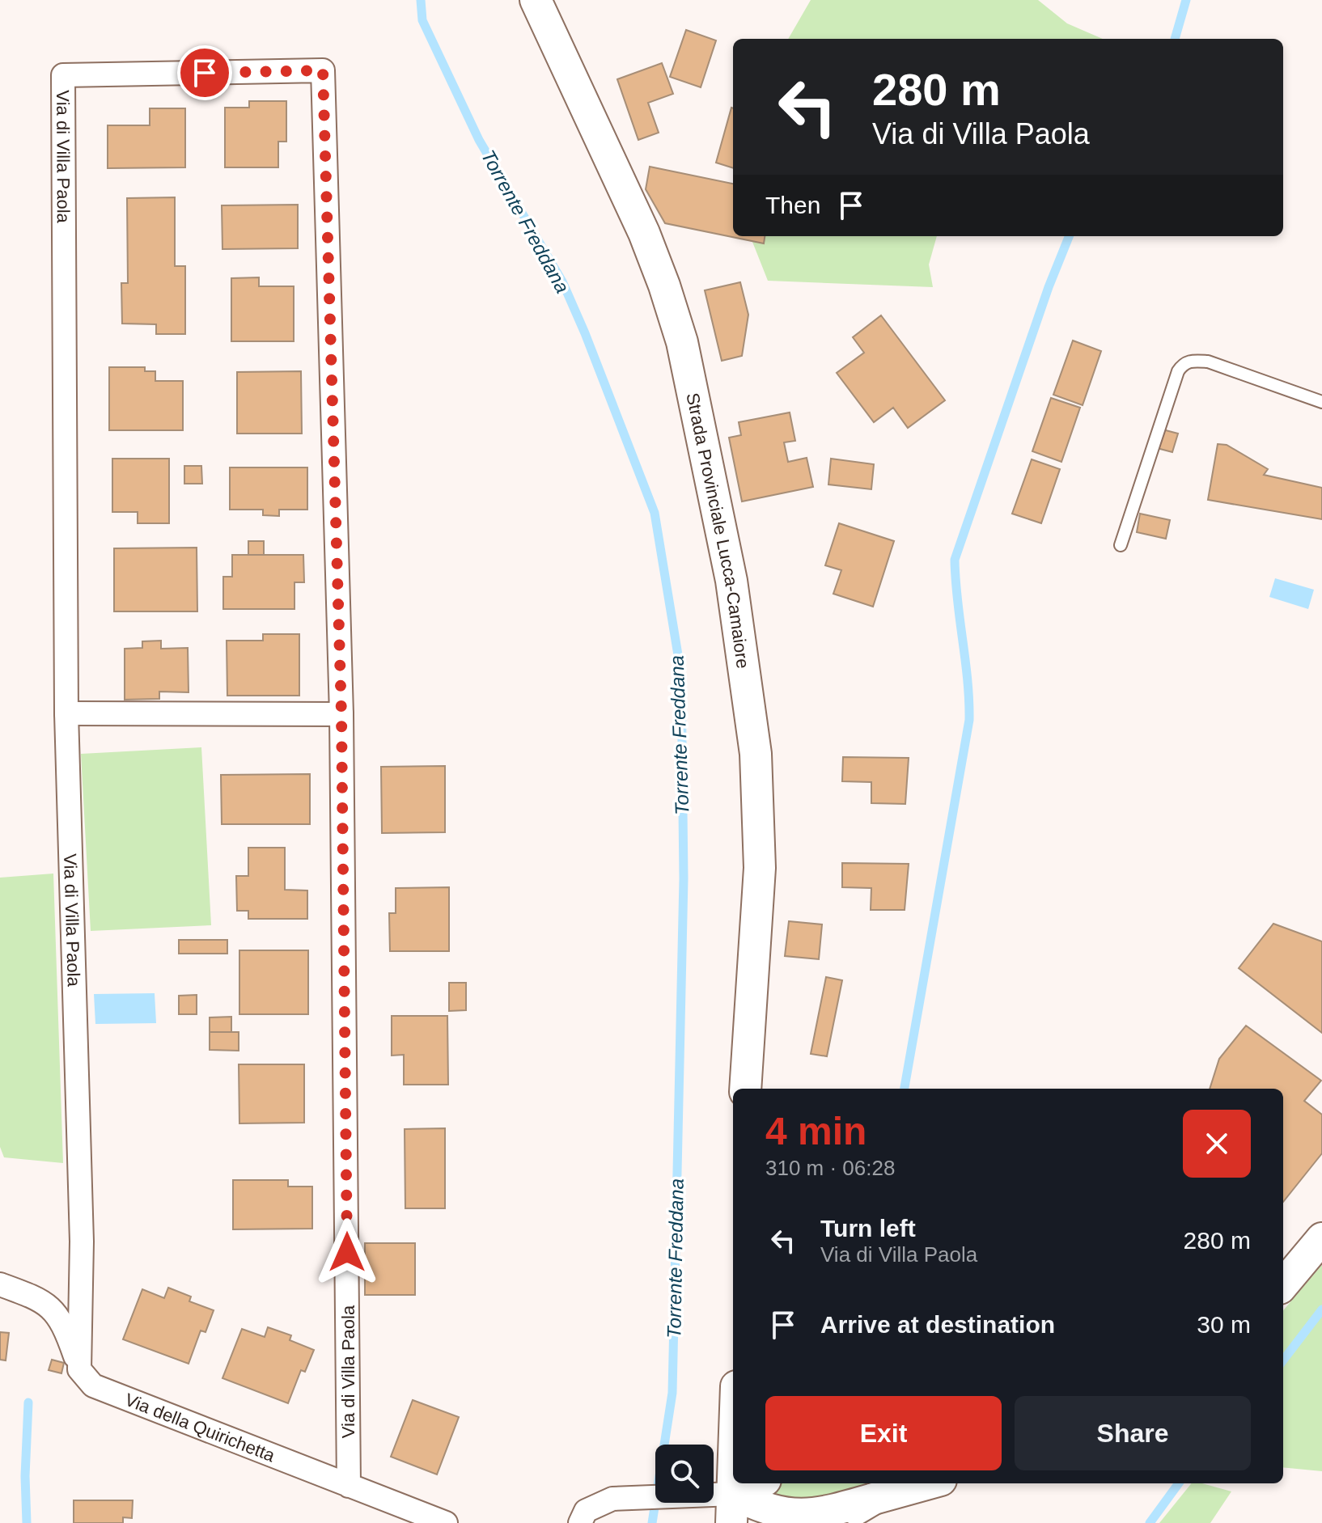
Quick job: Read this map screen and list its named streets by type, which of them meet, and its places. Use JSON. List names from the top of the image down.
{
  "streets": {
    "main road": ["Strada Provinciale Lucca-Camaiore"],
    "street": ["Via di Villa Paola", "Via della Quirichetta"]
  },
  "crossings": [
    ["Via di Villa Paola", "Via della Quirichetta"]
  ],
  "water": ["Torrente Freddana"],
  "page": {
    "turn": ["280 m", "Via di Villa Paola"],
    "then": "Then",
    "heading": ["4 min", "310 m · 06:28"],
    "list": [
      {
        "name": "Turn left",
        "note": "Via di Villa Paola",
        "value": "280 m"
      },
      {
        "name": "Arrive at destination",
        "value": "30 m"
      }
    ],
    "buttons": ["Exit", "Share"]
  }
}
